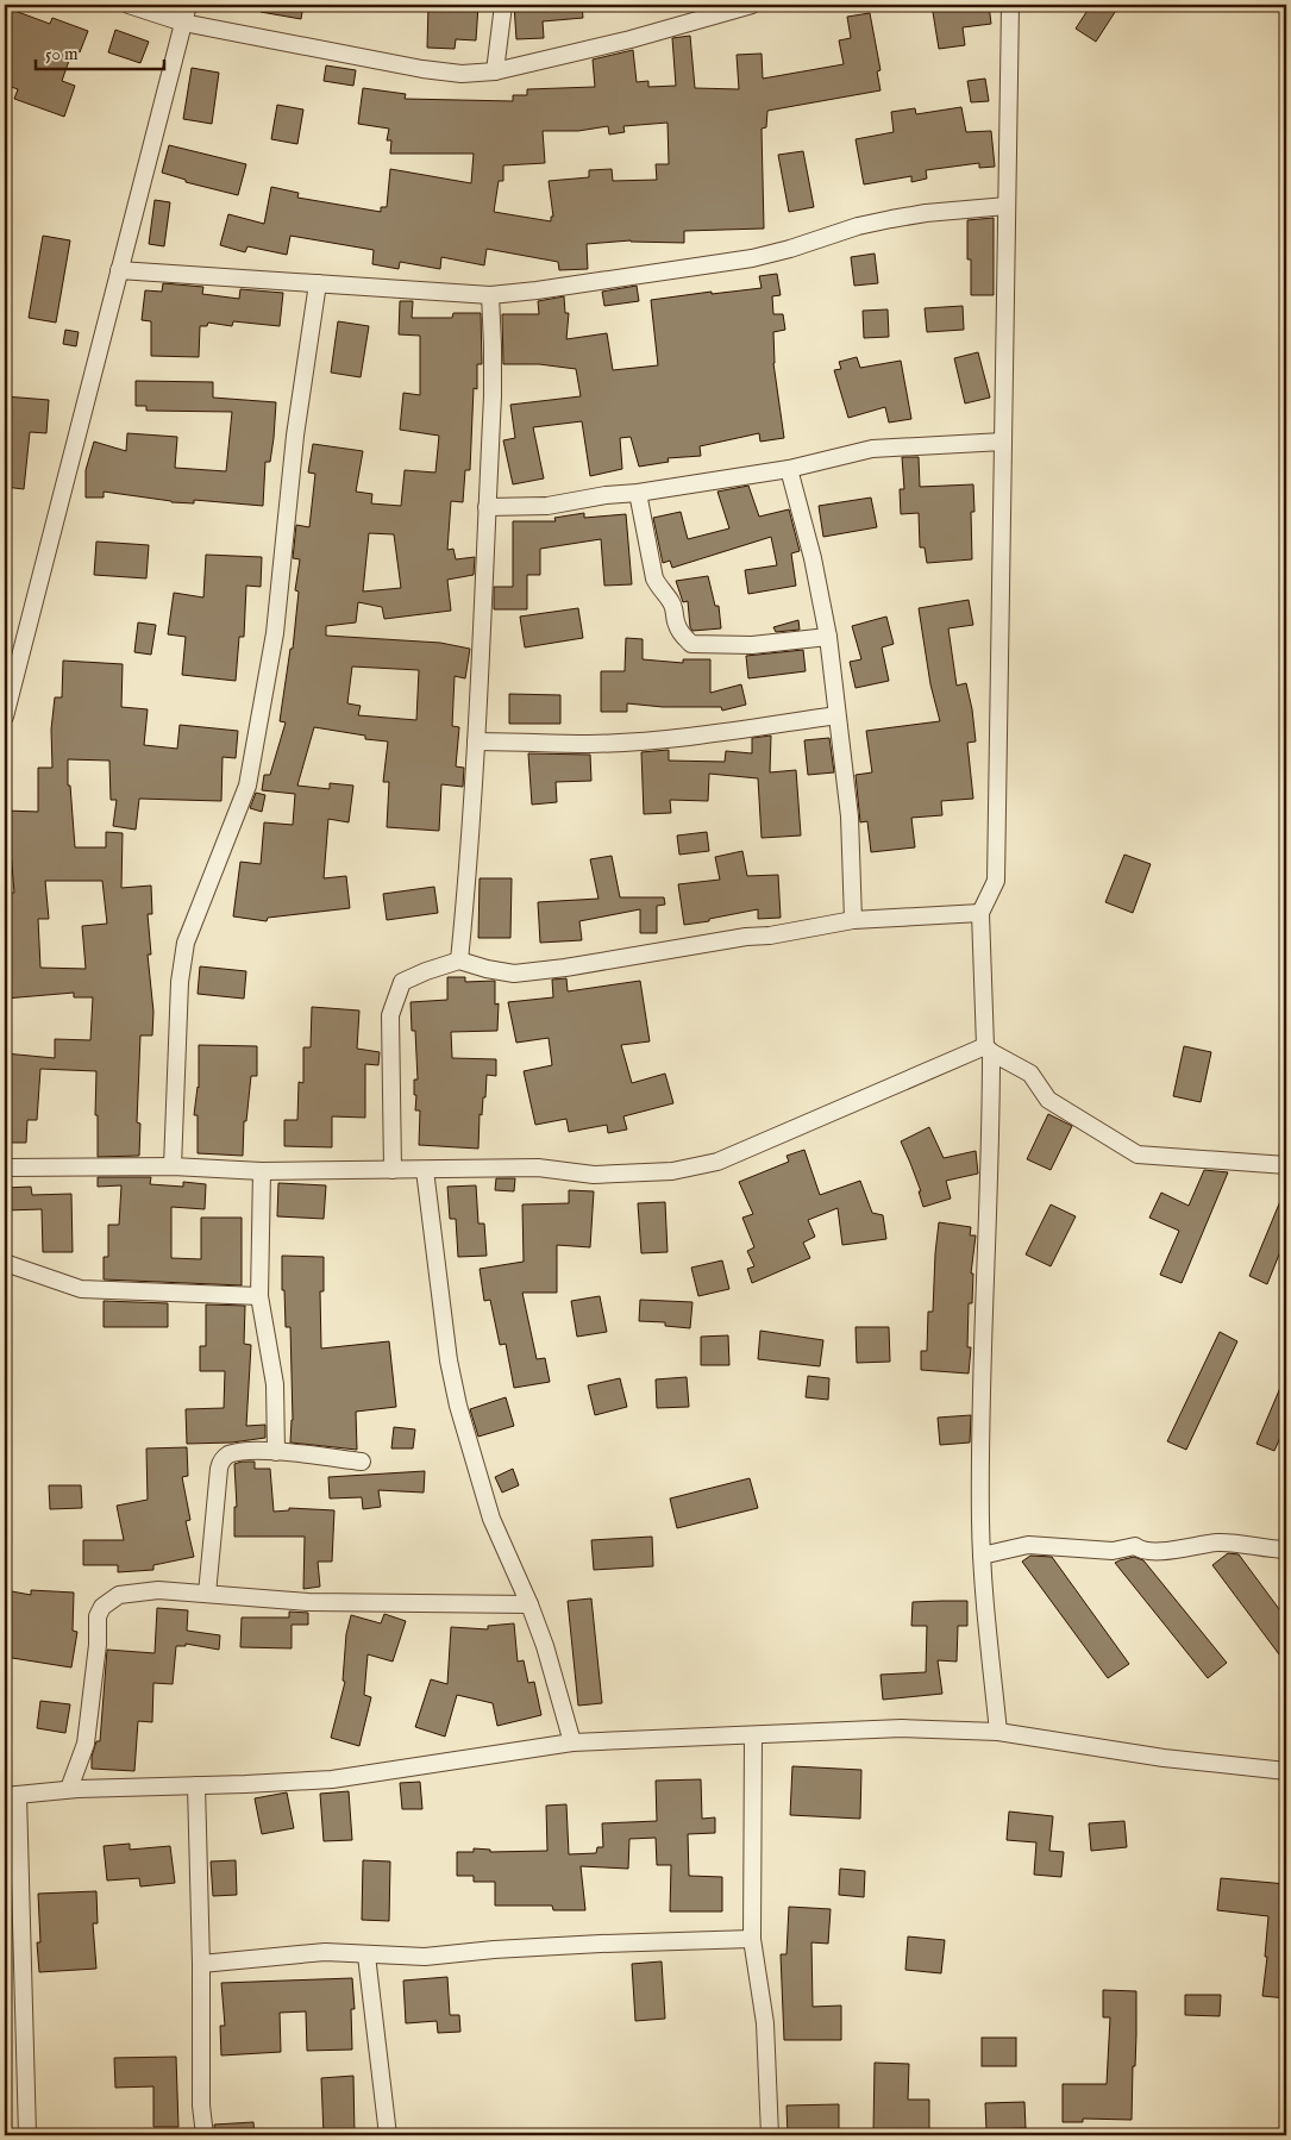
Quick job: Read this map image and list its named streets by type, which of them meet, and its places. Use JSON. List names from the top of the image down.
{
  "scale_bar": "50 m"
}
